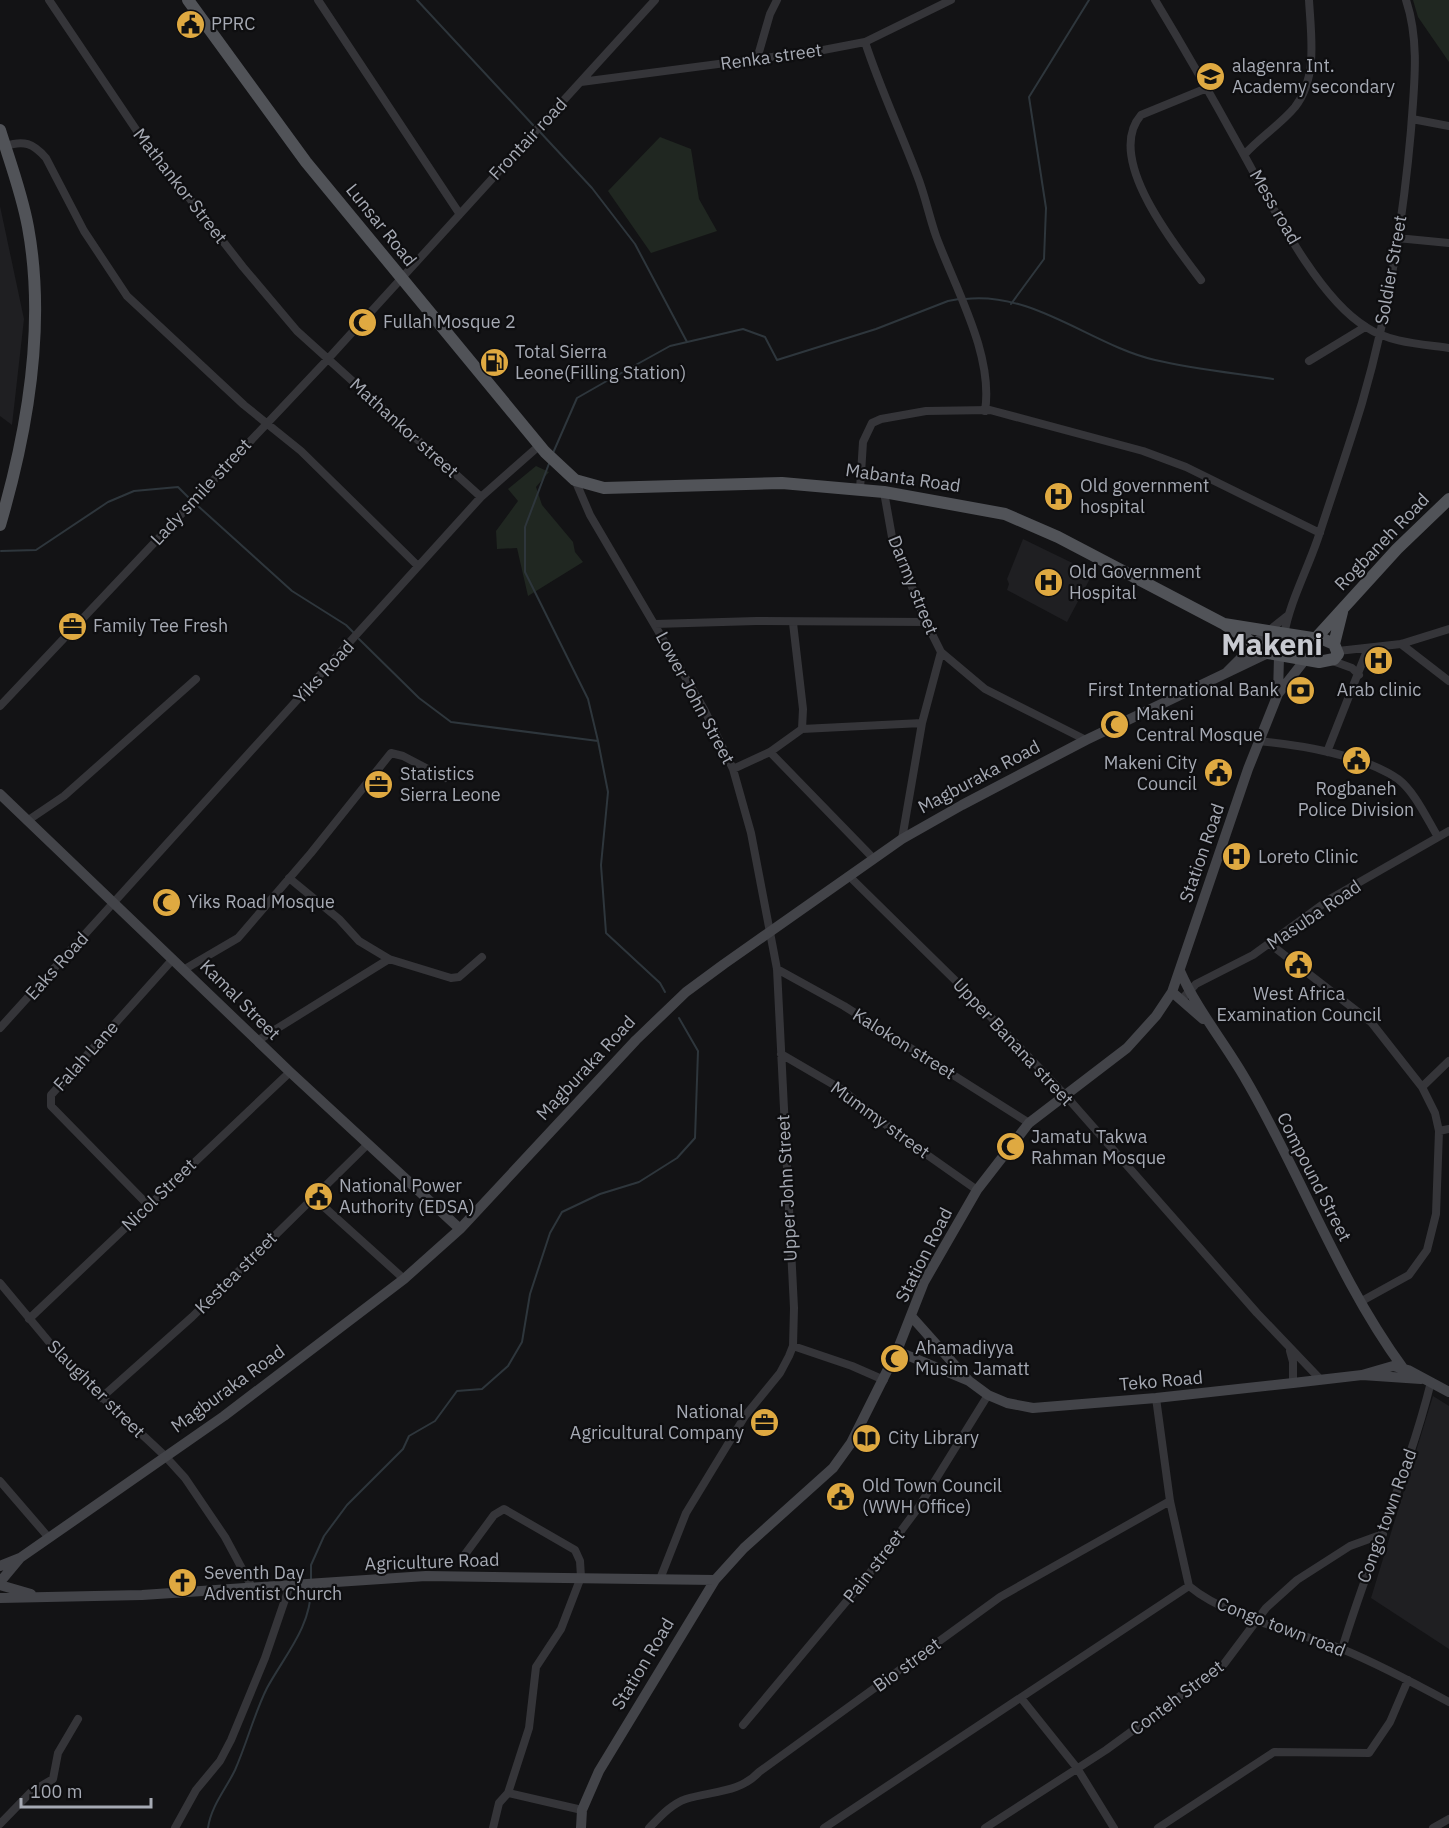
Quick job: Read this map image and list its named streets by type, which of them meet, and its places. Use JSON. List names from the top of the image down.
{
  "streets": {
    "main road": ["Lunsar Road", "Mabanta Road", "Rogbaneh Road"],
    "street": [
      "Renka street",
      "Frontair road",
      "Mathankor Street",
      "Mess road",
      "Soldier Street",
      "Mathankor street",
      "Lady smile street",
      "Darmy street",
      "Yiks Road",
      "Lower John Street",
      "Magburaka Road",
      "Station Road",
      "Masuba Road",
      "Eaks Road",
      "Kamal Street",
      "Upper Banana street",
      "Kalokon street",
      "Falah Lane",
      "Mummy street",
      "Compound Street",
      "Upper John Street",
      "Nicol Street",
      "Kestea street",
      "Teko Road",
      "Slaughter street",
      "Congo town Road",
      "Agriculture Road",
      "Pain street",
      "Congo town road",
      "Bio street",
      "Conteh Street"
    ]
  },
  "crossings": [
    ["Renka street", "Frontair road"],
    ["Frontair road", "Lunsar Road"],
    ["Frontair road", "Lady smile street"],
    ["Mathankor Street", "Mathankor street"],
    ["Mathankor Street", "Lady smile street"],
    ["Mess road", "Soldier Street"],
    ["Lunsar Road", "Mabanta Road"],
    ["Lunsar Road", "Lady smile street"],
    ["Lunsar Road", "Yiks Road"],
    ["Soldier Street", "Magburaka Road"],
    ["Mathankor street", "Lady smile street"],
    ["Mathankor street", "Yiks Road"],
    ["Mabanta Road", "Darmy street"],
    ["Mabanta Road", "Lower John Street"],
    ["Darmy street", "Magburaka Road"],
    ["Yiks Road", "Eaks Road"],
    ["Yiks Road", "Kamal Street"],
    ["Lower John Street", "Magburaka Road"],
    ["Lower John Street", "Upper John Street"],
    ["Magburaka Road", "Station Road"],
    ["Magburaka Road", "Kamal Street"],
    ["Magburaka Road", "Upper Banana street"],
    ["Magburaka Road", "Upper John Street"],
    ["Magburaka Road", "Slaughter street"],
    ["Magburaka Road", "Agriculture Road"],
    ["Station Road", "Upper Banana street"],
    ["Station Road", "Kalokon street"],
    ["Station Road", "Mummy street"],
    ["Station Road", "Compound Street"],
    ["Station Road", "Teko Road"],
    ["Station Road", "Agriculture Road"],
    ["Masuba Road", "Compound Street"],
    ["Eaks Road", "Kamal Street"],
    ["Kamal Street", "Falah Lane"],
    ["Kamal Street", "Nicol Street"],
    ["Kamal Street", "Kestea street"],
    ["Upper Banana street", "Teko Road"],
    ["Kalokon street", "Upper John Street"],
    ["Falah Lane", "Nicol Street"],
    ["Mummy street", "Upper John Street"],
    ["Compound Street", "Teko Road"],
    ["Nicol Street", "Slaughter street"],
    ["Kestea street", "Slaughter street"],
    ["Teko Road", "Congo town Road"],
    ["Teko Road", "Pain street"],
    ["Slaughter street", "Agriculture Road"],
    ["Congo town Road", "Congo town road"],
    ["Congo town Road", "Conteh Street"],
    ["Congo town road", "Conteh Street"]
  ],
  "districts": ["Makeni"],
  "places": {
    "public building": [
      "PPRC",
      "Rogbaneh Police Division",
      "Makeni City Council",
      "West Africa Examination Council",
      "National Power Authority (EDSA)",
      "Old Town Council (WWH Office)"
    ],
    "school or university": ["alagenra Int. Academy secondary"],
    "mosque": [
      "Fullah Mosque 2",
      "Makeni Central Mosque",
      "Yiks Road Mosque",
      "Jamatu Takwa Rahman Mosque",
      "Ahamadiyya Musim Jamatt"
    ],
    "fuel station": ["Total Sierra Leone(Filling Station)"],
    "hospital": [
      "Old government hospital",
      "Old Government Hospital",
      "Arab clinic",
      "Loreto Clinic"
    ],
    "office": ["Family Tee Fresh", "Statistics Sierra Leone", "National Agricultural Company"],
    "bank": ["First International Bank"],
    "library": ["City Library"],
    "church": ["Seventh Day Adventist Church"]
  },
  "scale_bar": "100 m"
}
